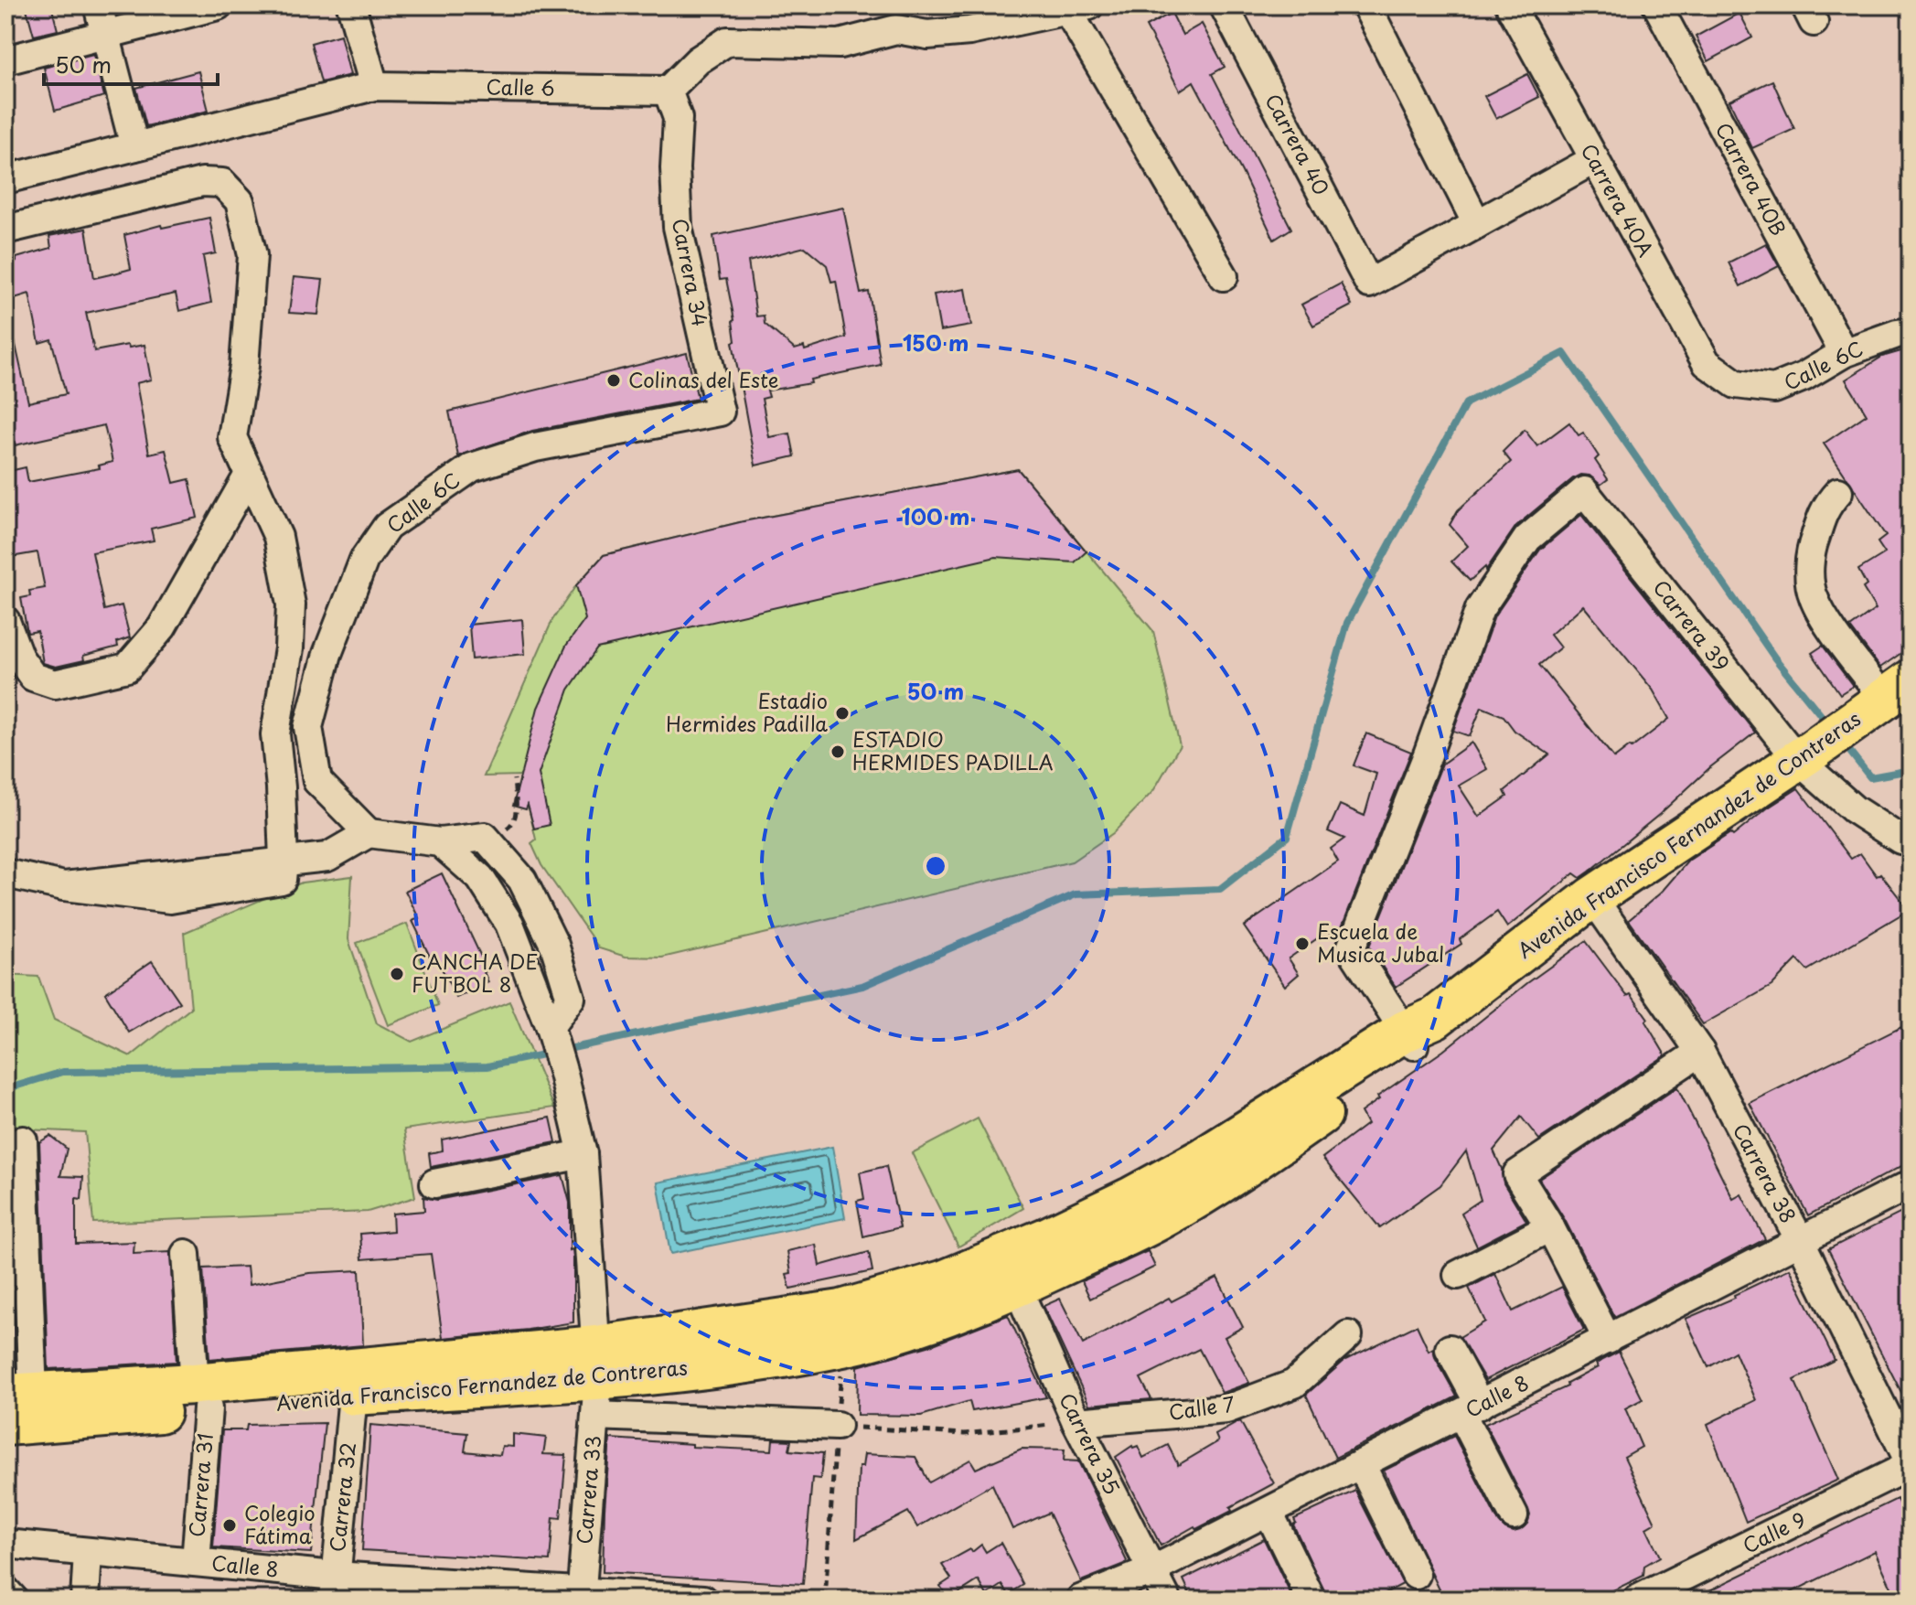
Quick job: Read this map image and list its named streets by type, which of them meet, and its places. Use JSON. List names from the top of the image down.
{
  "streets": {
    "main road": ["Avenida Francisco Fernandez de Contreras"],
    "street": [
      "Calle 6",
      "Carrera 40",
      "Carrera 40B",
      "Carrera 40A",
      "Carrera 34",
      "Calle 6C",
      "Carrera 39",
      "Carrera 38",
      "Calle 8",
      "Calle 7",
      "Carrera 35",
      "Carrera 31",
      "Carrera 33",
      "Carrera 32",
      "Calle 9"
    ]
  },
  "crossings": [
    ["Calle 6", "Carrera 34"],
    ["Carrera 40B", "Calle 6C"],
    ["Carrera 40A", "Calle 6C"],
    ["Carrera 34", "Calle 6C"],
    ["Carrera 39", "Avenida Francisco Fernandez de Contreras"],
    ["Avenida Francisco Fernandez de Contreras", "Carrera 38"],
    ["Avenida Francisco Fernandez de Contreras", "Carrera 35"],
    ["Avenida Francisco Fernandez de Contreras", "Carrera 31"],
    ["Avenida Francisco Fernandez de Contreras", "Carrera 33"],
    ["Avenida Francisco Fernandez de Contreras", "Carrera 32"],
    ["Carrera 38", "Calle 8"],
    ["Carrera 38", "Calle 9"],
    ["Calle 8", "Carrera 35"],
    ["Calle 8", "Carrera 31"],
    ["Calle 8", "Carrera 33"],
    ["Calle 8", "Carrera 32"],
    ["Calle 7", "Carrera 35"]
  ],
  "places": [
    "Colinas del Este",
    "Estadio Hermides Padilla",
    "ESTADIO HERMIDES PADILLA",
    "Escuela de Musica Jubal",
    "CANCHA DE FUTBOL 8",
    "Colegio Fátima"
  ],
  "scale_bar": "50 m",
  "rings": ["150 m", "100 m", "50 m"]
}
